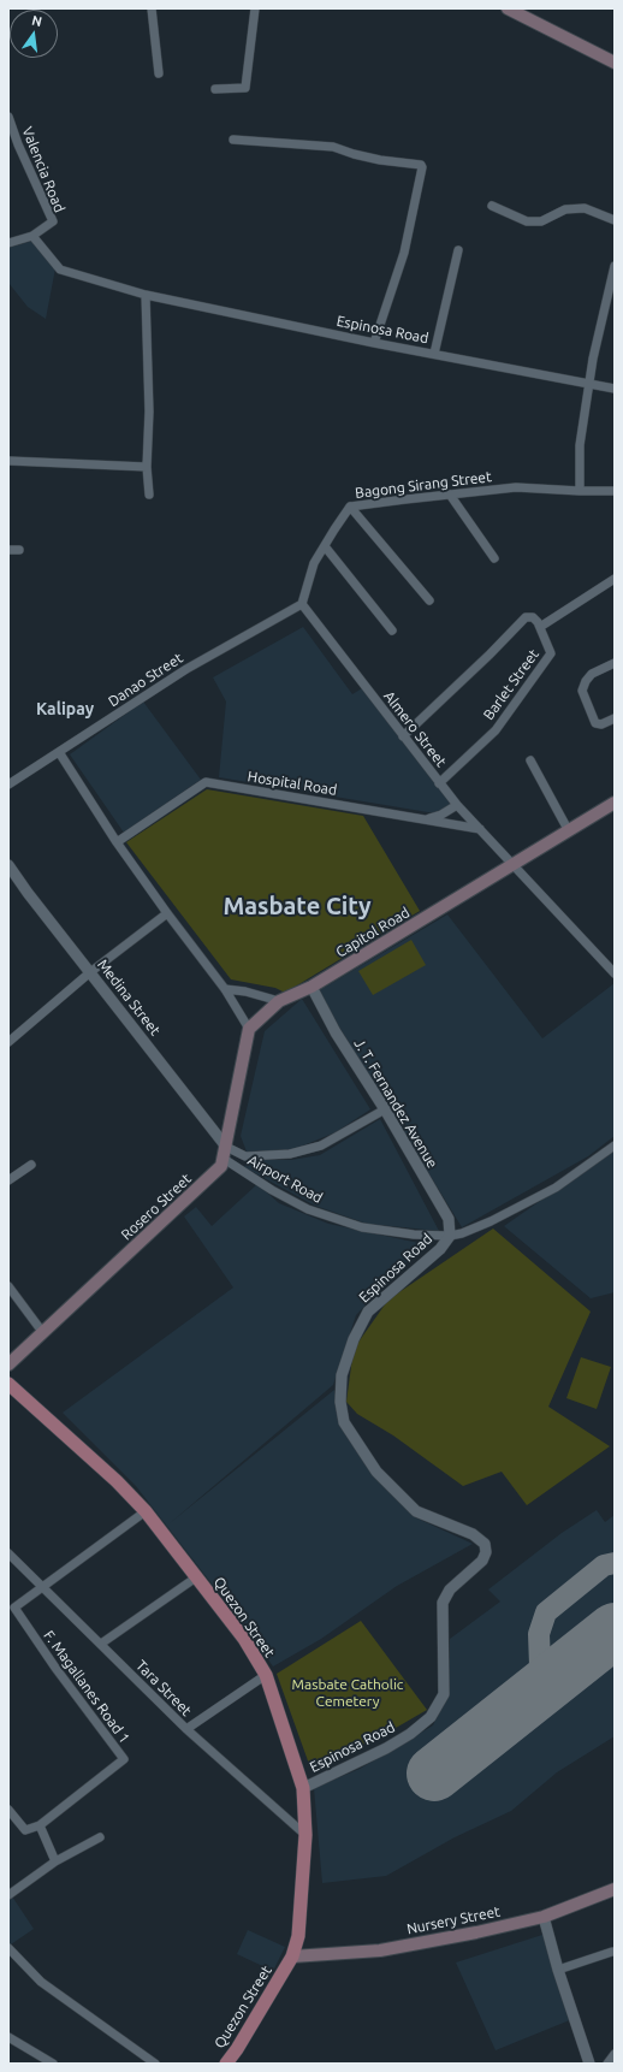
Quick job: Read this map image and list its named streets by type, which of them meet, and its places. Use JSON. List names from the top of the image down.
{
  "streets": {
    "main road": [
      "Capitol Road",
      "Rosero Street",
      "Quezon Street",
      "Nursery Street"
    ],
    "street": [
      "Valencia Road",
      "Espinosa Road",
      "Bagong Sirang Street",
      "Danao Street",
      "Barlet Street",
      "Almero Street",
      "Hospital Road",
      "Medina Street",
      "J. T. Fernandez Avenue",
      "Airport Road",
      "F. Magallanes Road 1",
      "Tara Street"
    ]
  },
  "crossings": [
    ["Espinosa Road", "J. T. Fernandez Avenue"],
    ["Espinosa Road", "Airport Road"],
    ["Espinosa Road", "Quezon Street"],
    ["Bagong Sirang Street", "Danao Street"],
    ["Bagong Sirang Street", "Almero Street"],
    ["Danao Street", "Almero Street"],
    ["Barlet Street", "Almero Street"],
    ["Almero Street", "Hospital Road"],
    ["Almero Street", "Capitol Road"],
    ["Capitol Road", "J. T. Fernandez Avenue"],
    ["Capitol Road", "Rosero Street"],
    ["Medina Street", "Rosero Street"],
    ["J. T. Fernandez Avenue", "Airport Road"],
    ["Airport Road", "Rosero Street"],
    ["Quezon Street", "Tara Street"],
    ["Quezon Street", "Nursery Street"],
    ["F. Magallanes Road 1", "Tara Street"]
  ],
  "districts": ["Kalipay", "Masbate City"],
  "parks": ["Masbate Catholic Cemetery"],
  "north": "top"
}
